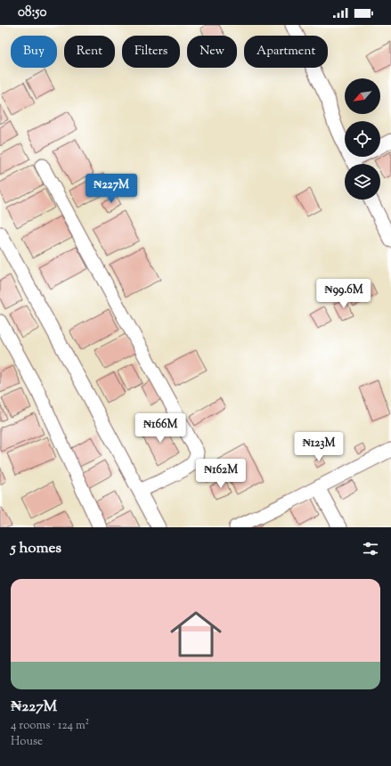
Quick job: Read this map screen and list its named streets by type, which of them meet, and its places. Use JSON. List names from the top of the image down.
{
  "north": "bottom left",
  "page": {
    "status": "08:50",
    "chip": [
      "Buy",
      "Rent",
      "Filters",
      "New",
      "Apartment"
    ],
    "price": [
      "₦227M",
      "₦99.6M",
      "₦166M",
      "₦123M",
      "₦162M"
    ],
    "heading": "5 homes",
    "list": [
      {
        "name": "₦227M",
        "note": "4 rooms · 124 m² · House"
      }
    ]
  }
}
